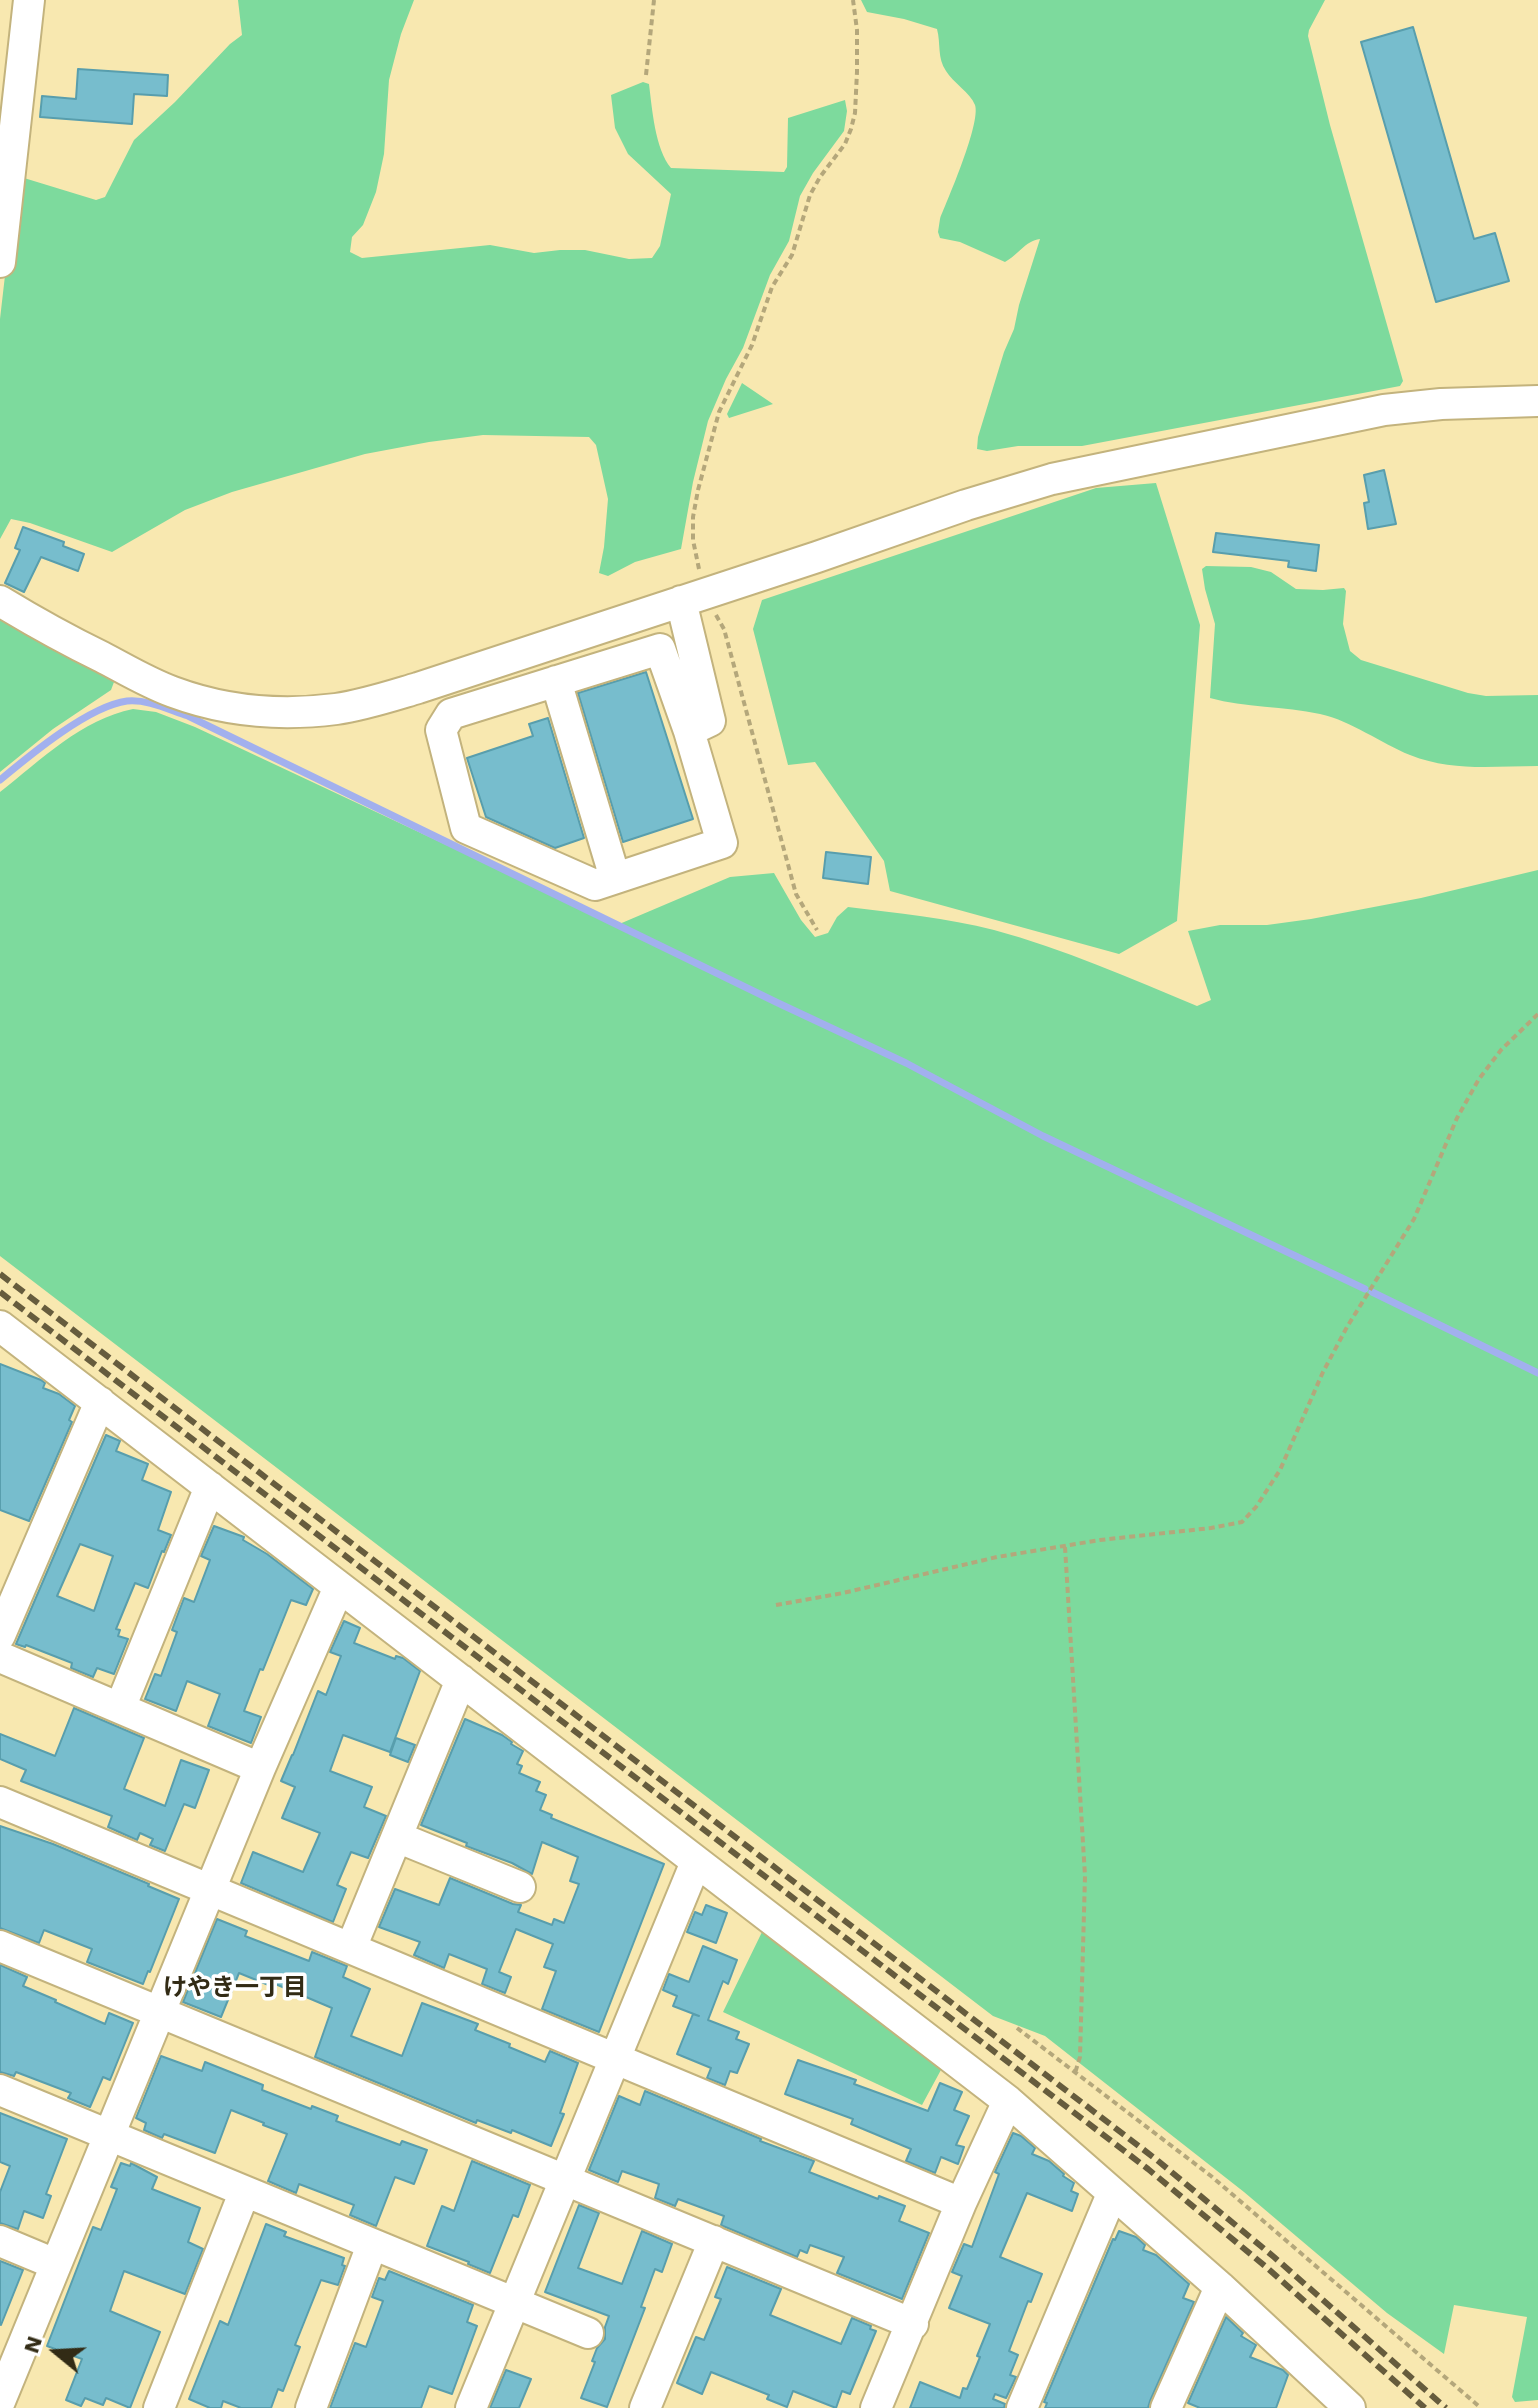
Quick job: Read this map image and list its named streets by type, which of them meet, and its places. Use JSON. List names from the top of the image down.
{
  "districts": ["けやき一丁目"],
  "north": "left"
}
